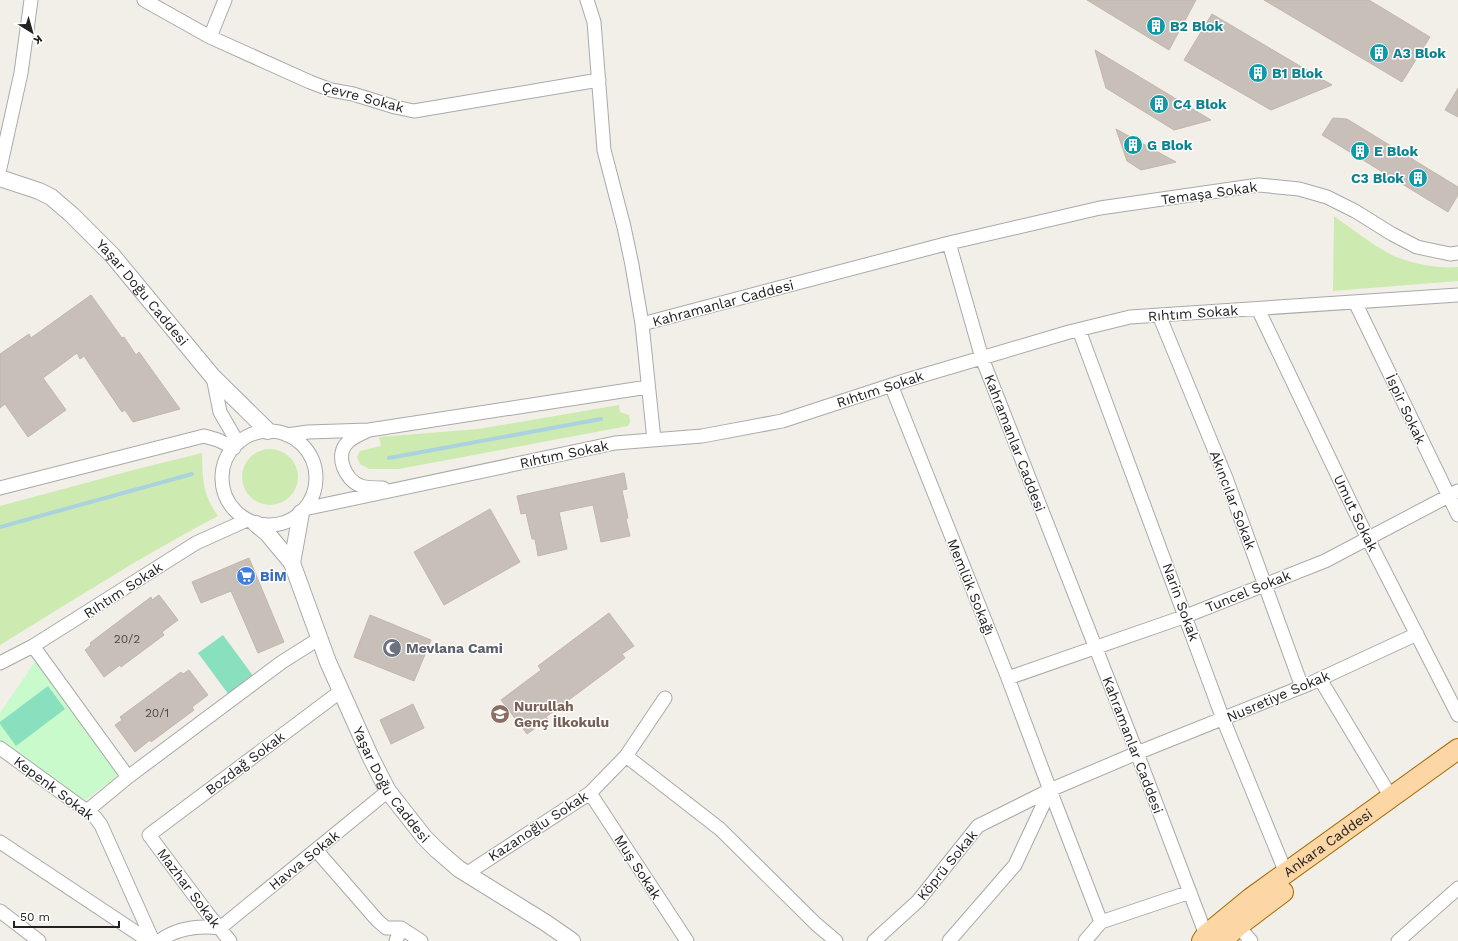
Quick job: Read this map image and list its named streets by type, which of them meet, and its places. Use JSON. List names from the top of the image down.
{
  "streets": {
    "main road": ["Ankara Caddesi"],
    "street": [
      "Çevre Sokak",
      "Temaşa Sokak",
      "Yaşar Doğu Caddesi",
      "Kahramanlar Caddesi",
      "Rıhtım Sokak",
      "İspir Sokak",
      "Akıncılar Sokak",
      "Umut Sokak",
      "Memlük Sokağı",
      "Tuncel Sokak",
      "Narin Sokak",
      "Nusretiye Sokak",
      "Bozdağ Sokak",
      "Kepenk Sokak",
      "Kazanoğlu Sokak",
      "Havva Sokak",
      "Köprü Sokak",
      "Muş Sokak",
      "Mazhar Sokak"
    ]
  },
  "crossings": [
    ["Çevre Sokak", "Kahramanlar Caddesi"],
    ["Temaşa Sokak", "Kahramanlar Caddesi"],
    ["Yaşar Doğu Caddesi", "Rıhtım Sokak"],
    ["Yaşar Doğu Caddesi", "Bozdağ Sokak"],
    ["Yaşar Doğu Caddesi", "Kazanoğlu Sokak"],
    ["Yaşar Doğu Caddesi", "Havva Sokak"],
    ["Kahramanlar Caddesi", "Rıhtım Sokak"],
    ["Kahramanlar Caddesi", "Tuncel Sokak"],
    ["Kahramanlar Caddesi", "Nusretiye Sokak"],
    ["Kahramanlar Caddesi", "Ankara Caddesi"],
    ["Rıhtım Sokak", "İspir Sokak"],
    ["Rıhtım Sokak", "Akıncılar Sokak"],
    ["Rıhtım Sokak", "Umut Sokak"],
    ["Rıhtım Sokak", "Memlük Sokağı"],
    ["Rıhtım Sokak", "Narin Sokak"],
    ["İspir Sokak", "Tuncel Sokak"],
    ["Akıncılar Sokak", "Tuncel Sokak"],
    ["Akıncılar Sokak", "Nusretiye Sokak"],
    ["Umut Sokak", "Tuncel Sokak"],
    ["Umut Sokak", "Nusretiye Sokak"],
    ["Memlük Sokağı", "Tuncel Sokak"],
    ["Memlük Sokağı", "Nusretiye Sokak"],
    ["Memlük Sokağı", "Köprü Sokak"],
    ["Tuncel Sokak", "Narin Sokak"],
    ["Narin Sokak", "Nusretiye Sokak"],
    ["Narin Sokak", "Ankara Caddesi"],
    ["Nusretiye Sokak", "Köprü Sokak"],
    ["Bozdağ Sokak", "Mazhar Sokak"],
    ["Kazanoğlu Sokak", "Muş Sokak"],
    ["Havva Sokak", "Mazhar Sokak"]
  ],
  "places": {
    "building": [
      "B2 Blok",
      "A3 Blok",
      "B1 Blok",
      "C4 Blok",
      "G Blok",
      "E Blok",
      "C3 Blok"
    ],
    "supermarket": ["BİM"],
    "mosque": ["Mevlana Cami"],
    "school or university": ["Nurullah Genç İlkokulu"]
  },
  "house_numbers": ["20/2", "20/1"],
  "scale_bar": "50 m",
  "north": "bottom right"
}
